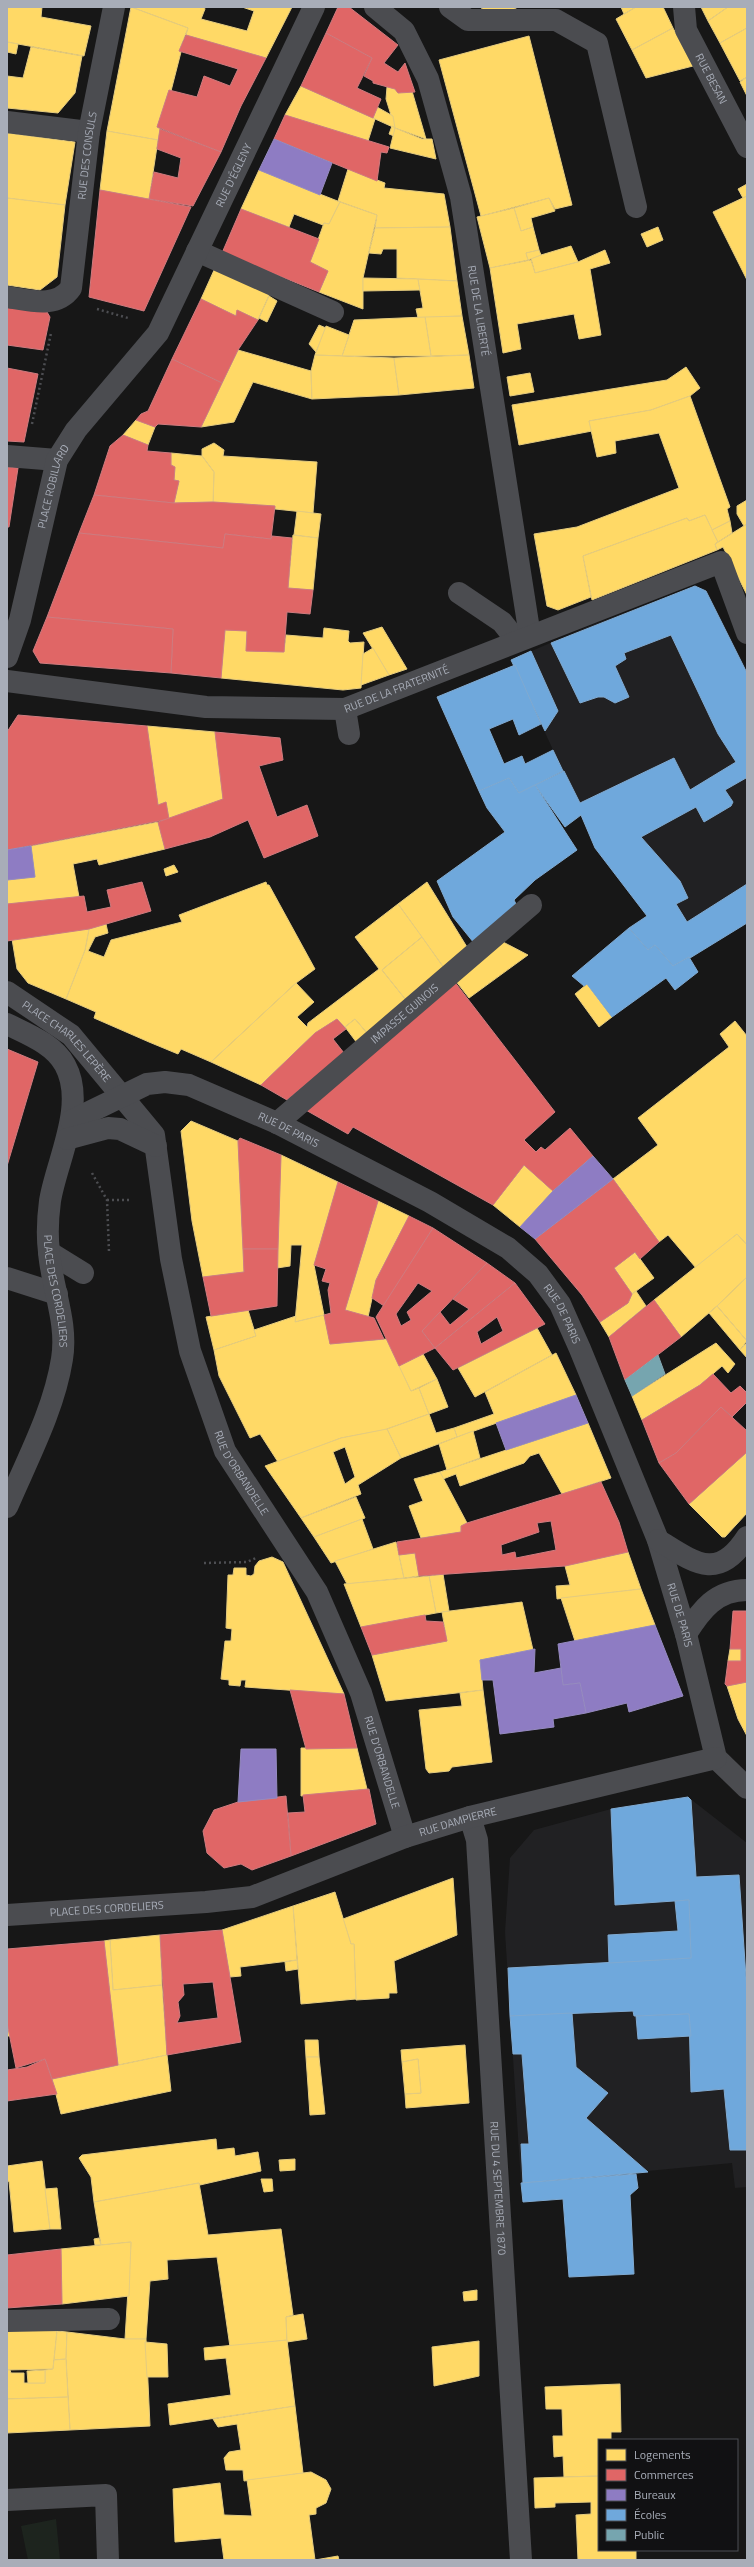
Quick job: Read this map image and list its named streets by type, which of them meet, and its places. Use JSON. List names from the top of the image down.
{
  "streets": {
    "street": [
      "RUE BESAN",
      "RUE DES CONSULS",
      "RUE D'ÉGLENY",
      "RUE DE LA LIBERTÉ",
      "PLACE ROBILLARD",
      "RUE DE LA FRATERNITÉ",
      "IMPASSE GUINOIS",
      "PLACE CHARLES LEPÈRE",
      "RUE DE PARIS",
      "PLACE DES CORDELIERS",
      "RUE D'ORBANDELLE",
      "RUE DAMPIERRE",
      "RUE DU 4 SEPTEMBRE 1870"
    ]
  },
  "crossings": [
    ["RUE D'ÉGLENY", "PLACE ROBILLARD"],
    ["RUE DE LA LIBERTÉ", "RUE DE LA FRATERNITÉ"],
    ["IMPASSE GUINOIS", "RUE DE PARIS"],
    ["PLACE CHARLES LEPÈRE", "RUE DE PARIS"],
    ["PLACE CHARLES LEPÈRE", "PLACE DES CORDELIERS"],
    ["PLACE CHARLES LEPÈRE", "RUE D'ORBANDELLE"],
    ["RUE DE PARIS", "PLACE DES CORDELIERS"],
    ["RUE DE PARIS", "RUE D'ORBANDELLE"],
    ["RUE DE PARIS", "RUE DAMPIERRE"],
    ["PLACE DES CORDELIERS", "RUE DAMPIERRE"],
    ["RUE D'ORBANDELLE", "RUE DAMPIERRE"],
    ["RUE DAMPIERRE", "RUE DU 4 SEPTEMBRE 1870"]
  ],
  "legend": [
    "Logements",
    "Commerces",
    "Bureaux",
    "Écoles",
    "Public"
  ]
}
